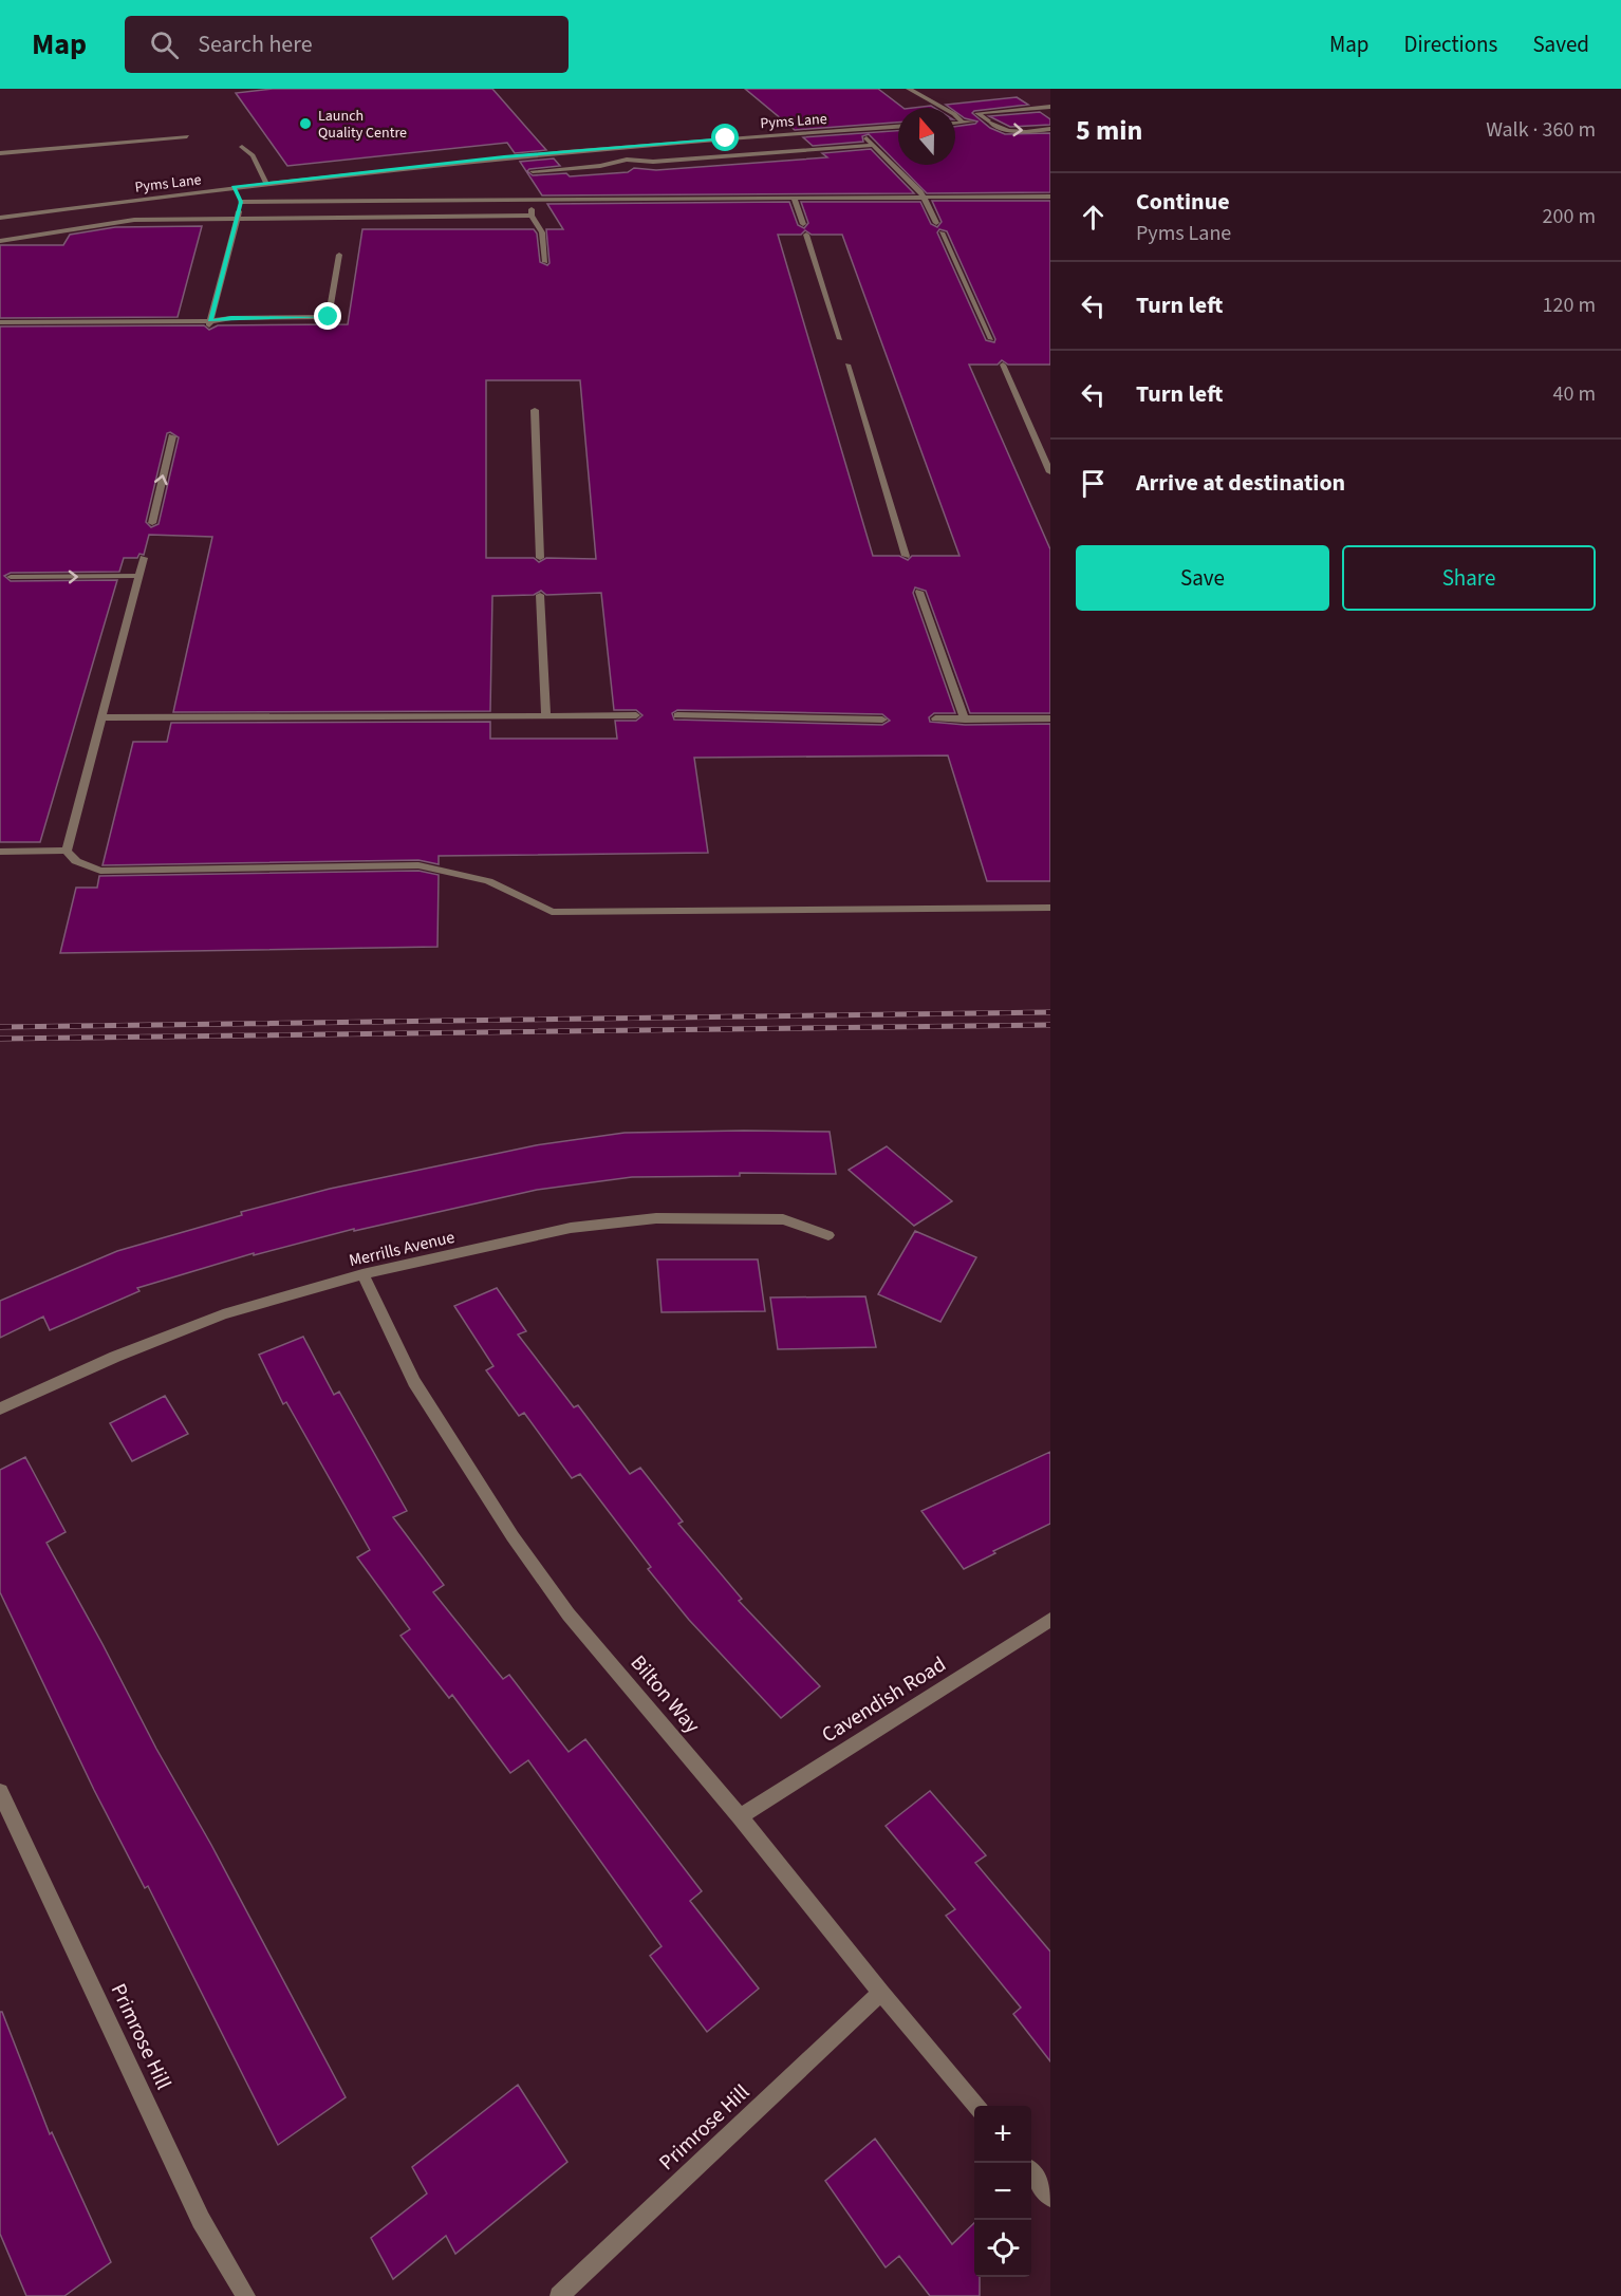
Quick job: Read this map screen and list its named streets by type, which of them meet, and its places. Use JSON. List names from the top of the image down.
{
  "streets": {
    "street": [
      "Pyms Lane",
      "Merrills Avenue",
      "Bilton Way",
      "Cavendish Road",
      "Primrose Hill"
    ]
  },
  "crossings": [
    ["Merrills Avenue", "Bilton Way"],
    ["Bilton Way", "Cavendish Road"],
    ["Bilton Way", "Primrose Hill"]
  ],
  "places": ["Launch Quality Centre"],
  "north": "top",
  "page": {
    "header": "Map",
    "search": "Search here",
    "nav": ["Map", "Directions", "Saved"],
    "heading": ["5 min", "Walk · 360 m"],
    "list": [
      ["Continue", "Pyms Lane", "200 m"],
      ["Turn left", "120 m"],
      ["Turn left", "40 m"],
      "Arrive at destination"
    ],
    "buttons": ["Save", "Share"],
    "map_buttons": ["+", "−"]
  }
}
